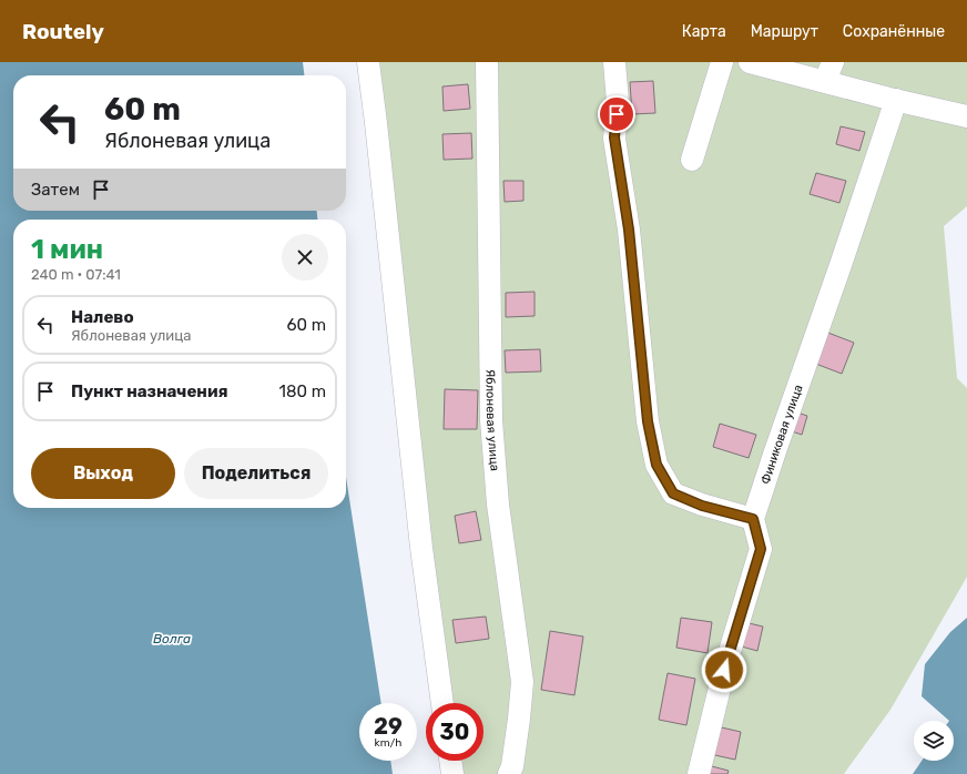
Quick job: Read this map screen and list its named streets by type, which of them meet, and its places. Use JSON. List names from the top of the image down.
{
  "streets": {
    "street": ["Яблоневая улица", "Финиковая улица"]
  },
  "water": ["Волга"],
  "page": {
    "header": "Routely",
    "nav": ["Карта", "Маршрут", "Сохранённые"],
    "turn": ["60 m", "Яблоневая улица"],
    "then": "Затем",
    "heading": ["1 мин", "240 m · 07:41"],
    "list": [
      {
        "name": "Налево",
        "note": "Яблоневая улица",
        "value": "60 m"
      },
      {
        "name": "Пункт назначения",
        "value": "180 m"
      }
    ],
    "buttons": ["Выход", "Поделиться"],
    "speed": "29 km/h",
    "limit": "30"
  }
}
